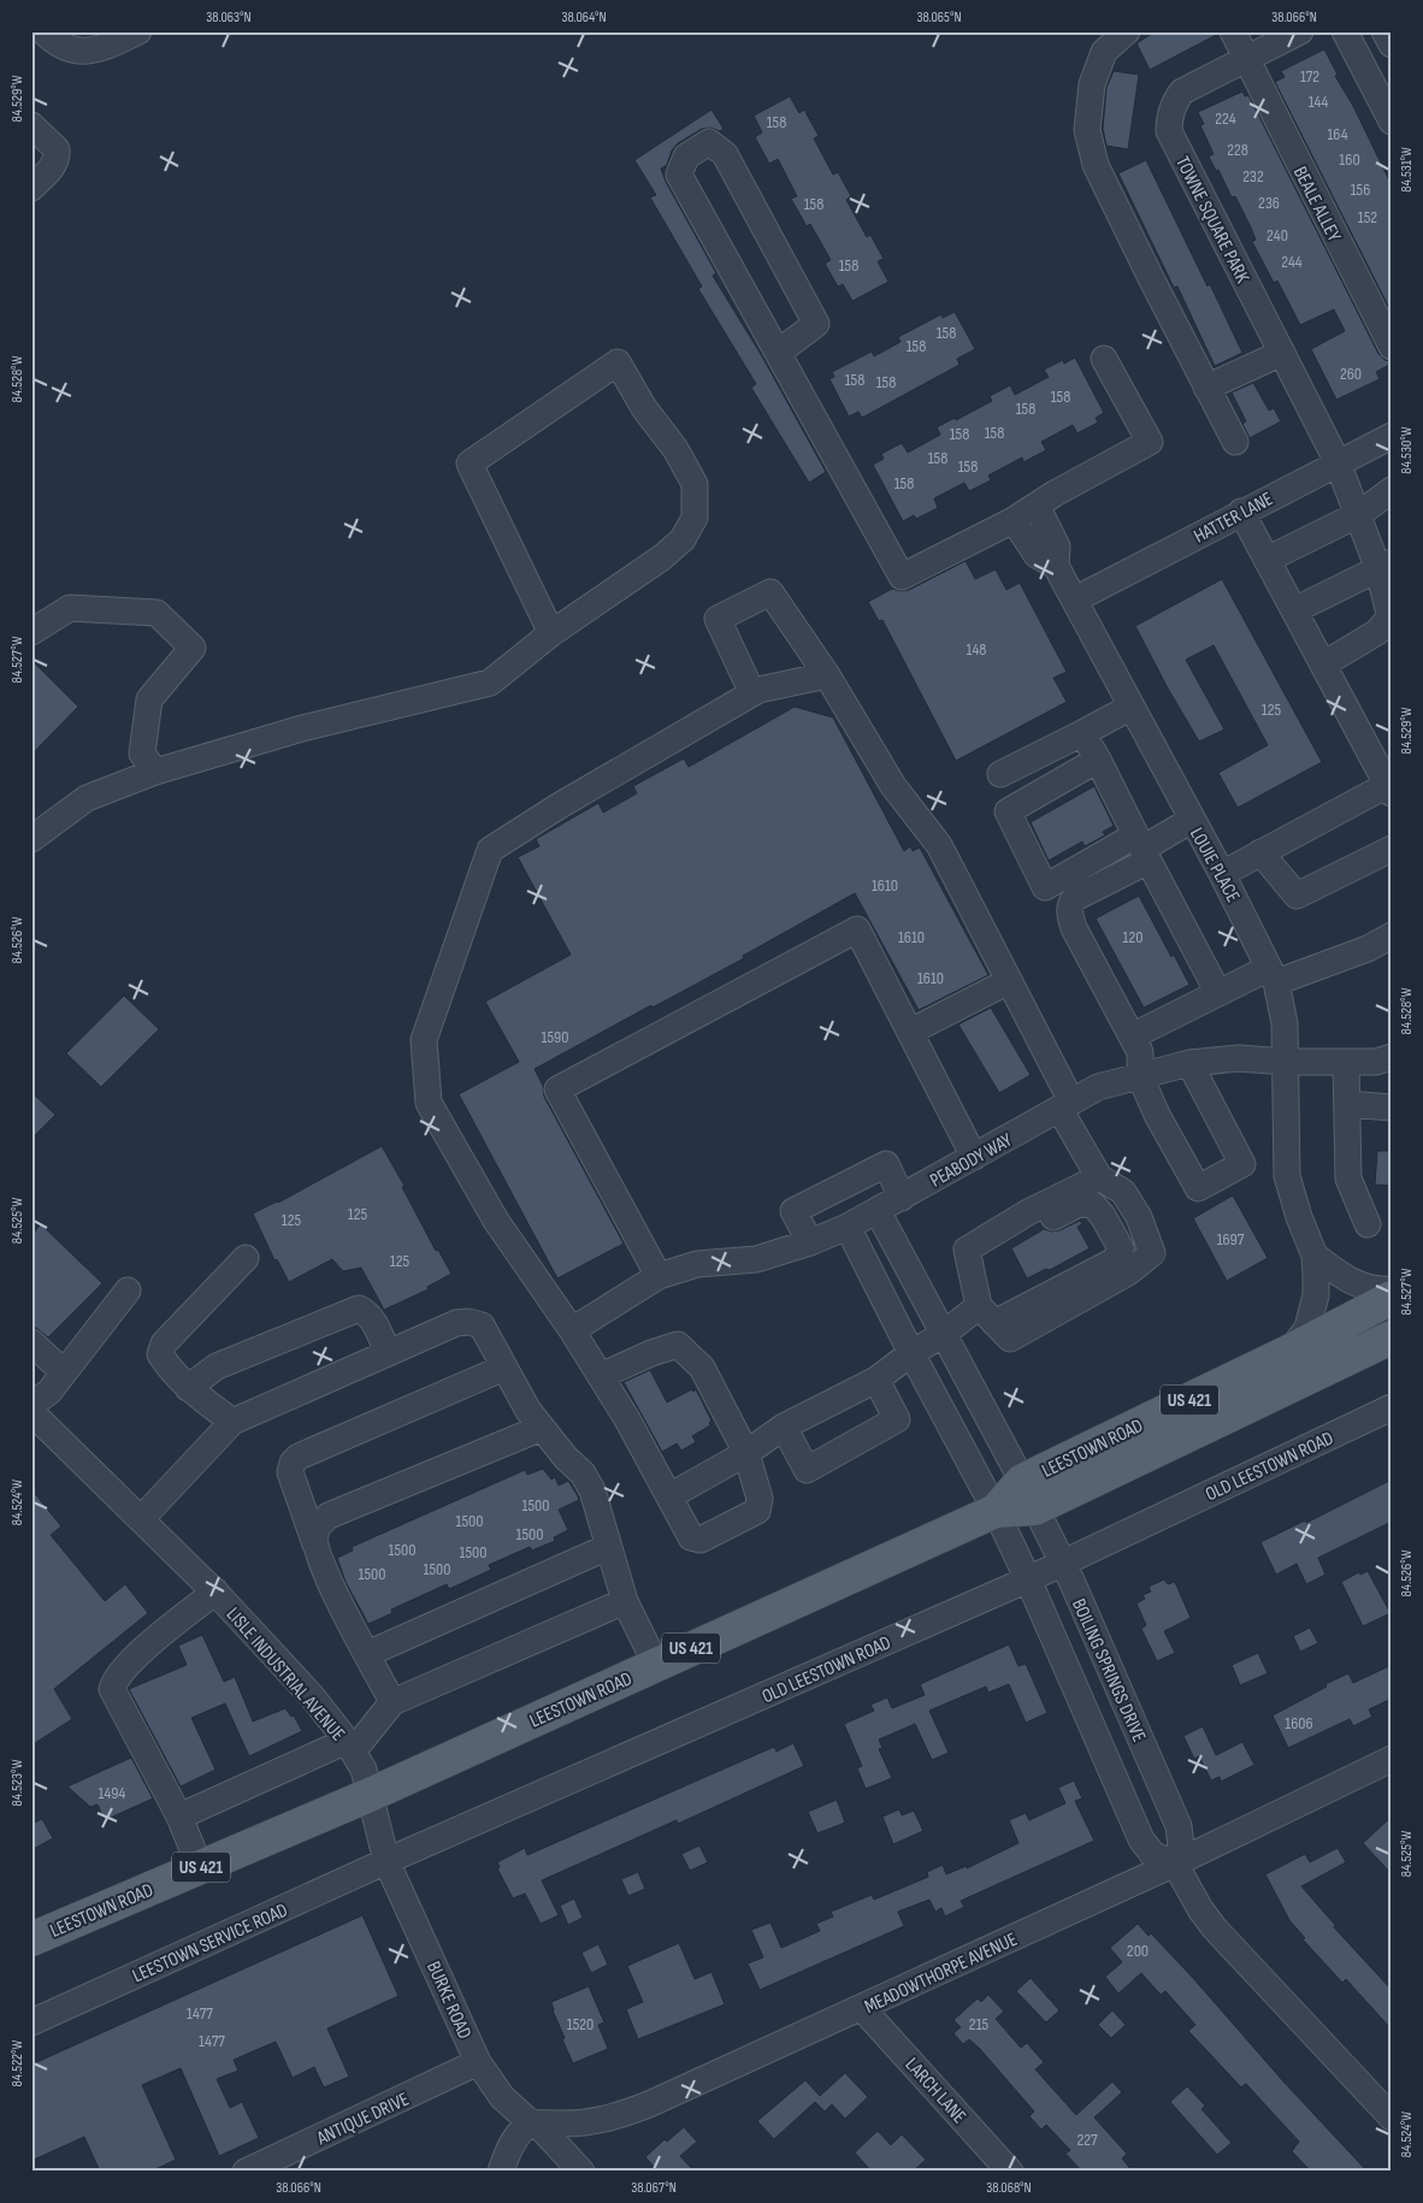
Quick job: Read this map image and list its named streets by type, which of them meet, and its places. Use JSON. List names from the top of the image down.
{
  "streets": {
    "main road": ["US 421", "LEESTOWN ROAD"],
    "street": [
      "BEALE ALLEY",
      "TOWNE SQUARE PARK",
      "HATTER LANE",
      "LOUIE PLACE",
      "PEABODY WAY",
      "OLD LEESTOWN ROAD",
      "BOILING SPRINGS DRIVE",
      "LISLE INDUSTRIAL AVENUE",
      "LEESTOWN SERVICE ROAD",
      "MEADOWTHORPE AVENUE",
      "BURKE ROAD",
      "LARCH LANE",
      "ANTIQUE DRIVE"
    ]
  },
  "crossings": [
    ["BEALE ALLEY", "TOWNE SQUARE PARK"],
    ["TOWNE SQUARE PARK", "HATTER LANE"],
    ["HATTER LANE", "LOUIE PLACE"],
    ["LOUIE PLACE", "PEABODY WAY"],
    ["LOUIE PLACE", "LEESTOWN ROAD"],
    ["PEABODY WAY", "BOILING SPRINGS DRIVE"],
    ["LEESTOWN ROAD", "BOILING SPRINGS DRIVE"],
    ["LEESTOWN ROAD", "LISLE INDUSTRIAL AVENUE"],
    ["LEESTOWN ROAD", "BURKE ROAD"],
    ["OLD LEESTOWN ROAD", "BOILING SPRINGS DRIVE"],
    ["OLD LEESTOWN ROAD", "LEESTOWN SERVICE ROAD"],
    ["OLD LEESTOWN ROAD", "BURKE ROAD"],
    ["BOILING SPRINGS DRIVE", "MEADOWTHORPE AVENUE"],
    ["LISLE INDUSTRIAL AVENUE", "BURKE ROAD"],
    ["LEESTOWN SERVICE ROAD", "BURKE ROAD"],
    ["MEADOWTHORPE AVENUE", "BURKE ROAD"],
    ["MEADOWTHORPE AVENUE", "LARCH LANE"],
    ["BURKE ROAD", "ANTIQUE DRIVE"]
  ],
  "house_numbers": [
    "172",
    "144",
    "224",
    "158",
    "164",
    "228",
    "160",
    "232",
    "156",
    "236",
    "158",
    "152",
    "240",
    "244",
    "158",
    "158",
    "158",
    "260",
    "158",
    "158",
    "158",
    "158",
    "158",
    "158",
    "158",
    "158",
    "158",
    "148",
    "125",
    "1610",
    "1610",
    "120",
    "1610",
    "1590",
    "125",
    "125",
    "1697",
    "125",
    "1500",
    "1500",
    "1500",
    "1500",
    "1500",
    "1500",
    "1500",
    "1606",
    "1494",
    "200",
    "1477",
    "1520",
    "215",
    "1477",
    "227"
  ],
  "coordinates": [
    "38.063°N",
    "38.064°N",
    "38.065°N",
    "38.066°N",
    "84.529°W",
    "84.531°W",
    "84.528°W",
    "84.530°W",
    "84.527°W",
    "84.526°W",
    "84.525°W",
    "84.524°W",
    "84.523°W",
    "84.522°W",
    "38.067°N",
    "38.068°N"
  ]
}
